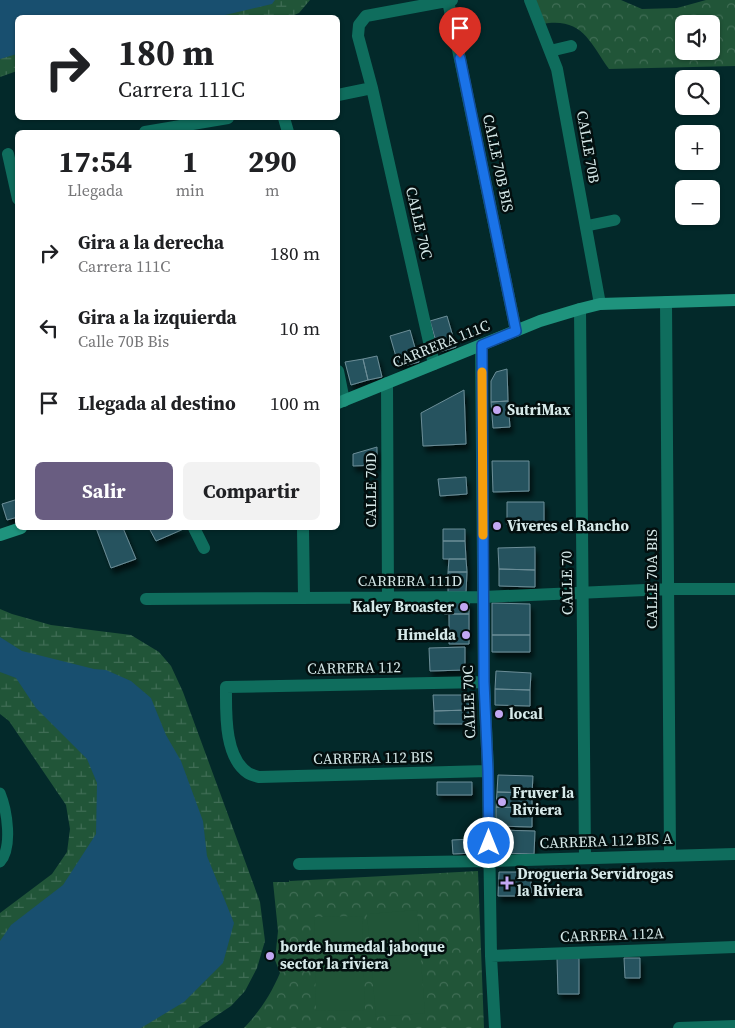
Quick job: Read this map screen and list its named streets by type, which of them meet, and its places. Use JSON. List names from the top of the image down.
{
  "streets": {
    "main road": ["CARRERA 111C"],
    "street": [
      "CALLE 70B",
      "CALLE 70B BIS",
      "CALLE 70C",
      "CALLE 70D",
      "CALLE 70A BIS",
      "CARRERA 111D",
      "CALLE 70",
      "CARRERA 112",
      "CARRERA 112 BIS",
      "CARRERA 112 BIS A",
      "CARRERA 112A"
    ]
  },
  "crossings": [
    ["CALLE 70B", "CARRERA 111C"],
    ["CALLE 70B BIS", "CALLE 70C"],
    ["CALLE 70B BIS", "CARRERA 111C"],
    ["CALLE 70C", "CARRERA 111C"],
    ["CALLE 70C", "CARRERA 111D"],
    ["CALLE 70C", "CARRERA 112"],
    ["CALLE 70C", "CARRERA 112 BIS"],
    ["CALLE 70C", "CARRERA 112 BIS A"],
    ["CALLE 70C", "CARRERA 112A"],
    ["CARRERA 111C", "CALLE 70D"],
    ["CARRERA 111C", "CALLE 70A BIS"],
    ["CARRERA 111C", "CALLE 70"],
    ["CALLE 70D", "CARRERA 111D"],
    ["CALLE 70A BIS", "CARRERA 111D"],
    ["CALLE 70A BIS", "CARRERA 112 BIS A"],
    ["CARRERA 111D", "CALLE 70"],
    ["CALLE 70", "CARRERA 112 BIS A"],
    ["CARRERA 112", "CARRERA 112 BIS"]
  ],
  "places": {
    "other": [
      "SutriMax",
      "Viveres el Rancho",
      "Kaley Broaster",
      "Himelda",
      "local",
      "Fruver la Riviera",
      "borde humedal jaboque sector la riviera"
    ],
    "health": ["Drogueria Servidrogas la Riviera"]
  },
  "page": {
    "map_buttons": ["+", "−"],
    "turn": ["180 m", "Carrera 111C"],
    "eta": [
      "17:54",
      "Llegada",
      "1",
      "min",
      "290",
      "m"
    ],
    "list": [
      {
        "name": "Gira a la derecha",
        "note": "Carrera 111C",
        "value": "180 m"
      },
      {
        "name": "Gira a la izquierda",
        "note": "Calle 70B Bis",
        "value": "10 m"
      },
      {
        "name": "Llegada al destino",
        "value": "100 m"
      }
    ],
    "buttons": ["Salir", "Compartir"]
  }
}
